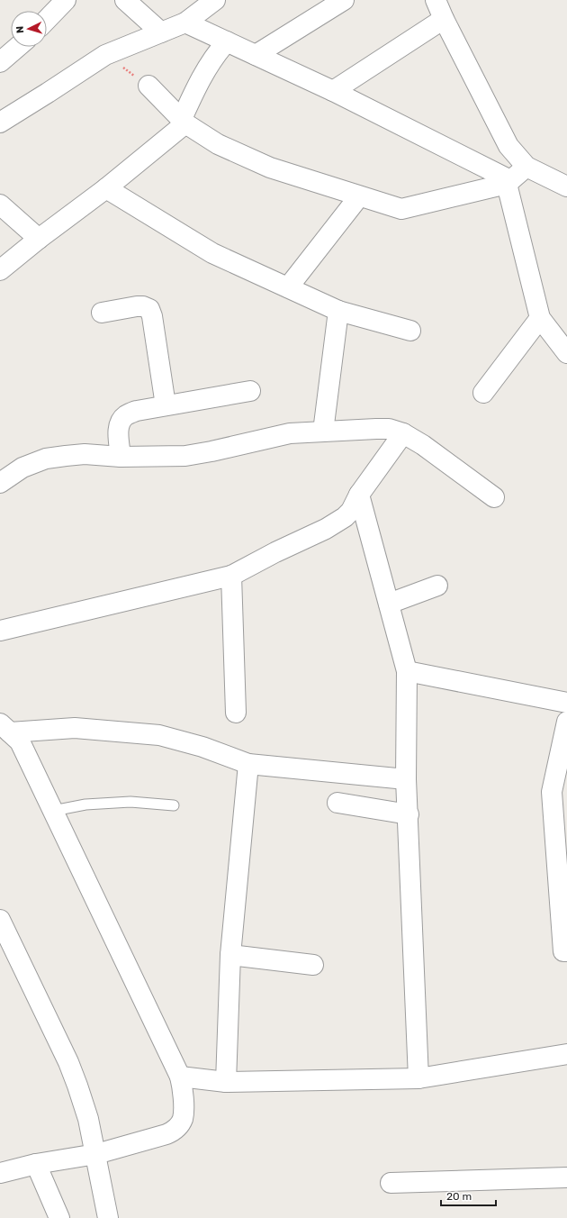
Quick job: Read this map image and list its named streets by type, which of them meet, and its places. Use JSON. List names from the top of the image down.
{
  "scale_bar": "20 m",
  "north": "left"
}
